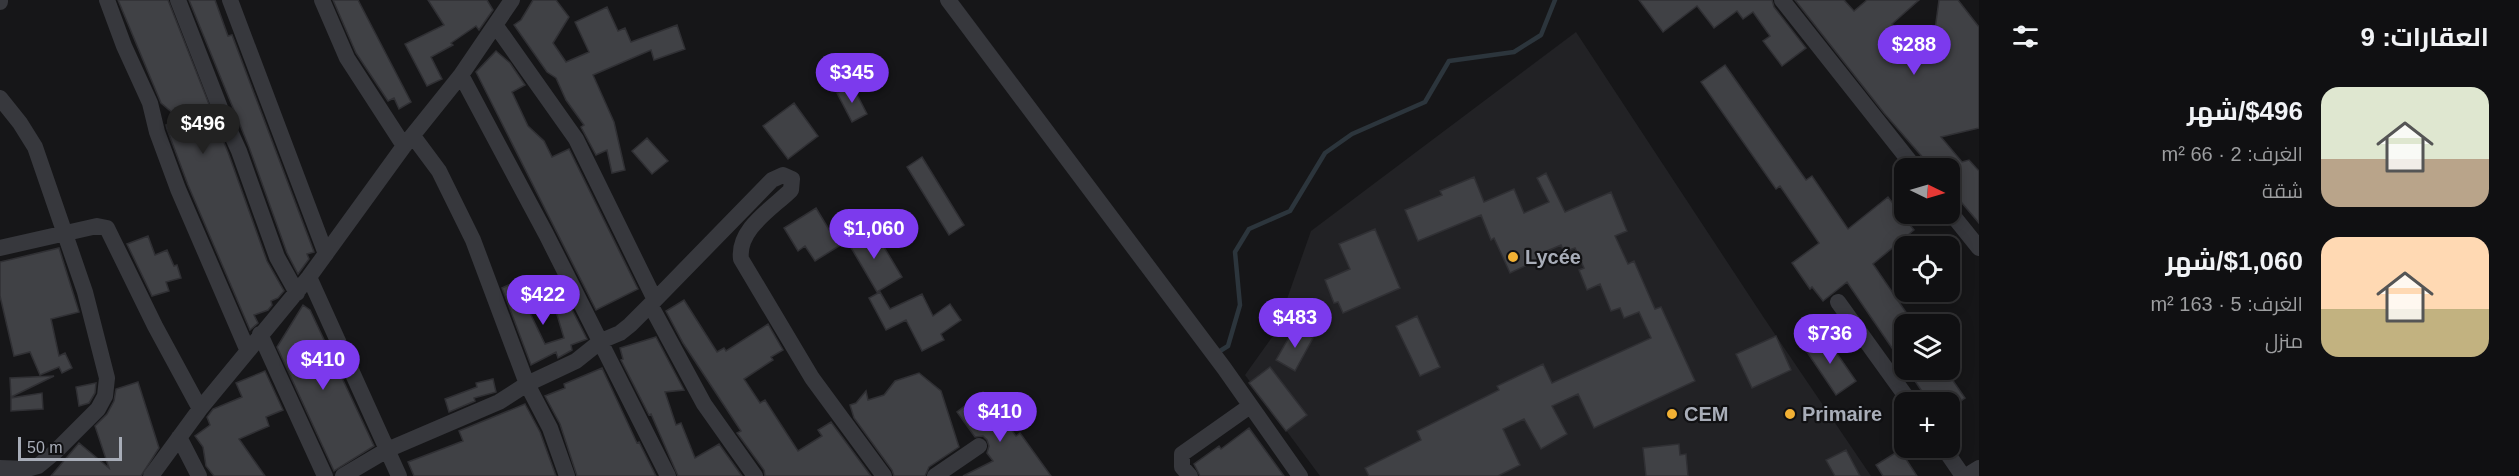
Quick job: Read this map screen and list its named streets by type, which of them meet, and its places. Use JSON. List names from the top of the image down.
{
  "places": ["Lycée", "CEM", "Primaire"],
  "scale_bar": "50 m",
  "north": "right",
  "page": {
    "heading": "العقارات: 9",
    "price": [
      "$288",
      "$345",
      "$496",
      "$1,060",
      "$422",
      "$483",
      "$736",
      "$410",
      "$410"
    ],
    "list": [
      {
        "name": "$496/شهر",
        "note": "الغرف: 2 · 66 m² · شقة"
      },
      {
        "name": "$1,060/شهر",
        "note": "الغرف: 5 · 163 m² · منزل"
      }
    ],
    "map_buttons": "+",
    "scale": "50 m"
  }
}
